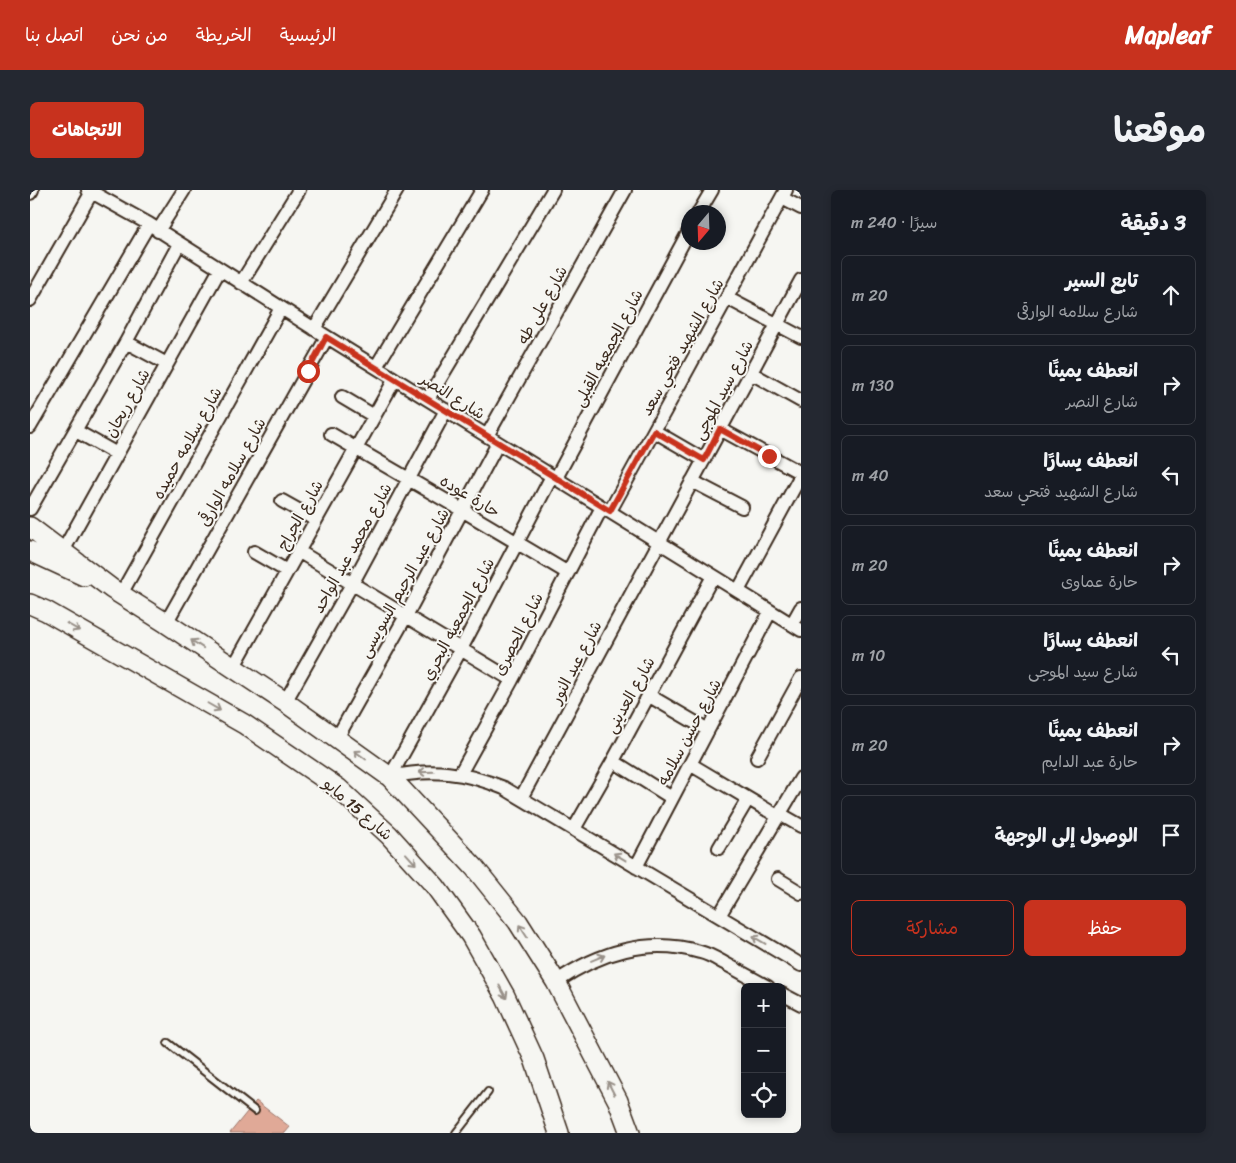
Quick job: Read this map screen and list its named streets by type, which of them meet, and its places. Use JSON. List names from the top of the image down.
{
  "streets": {
    "main road": ["شارع 15 مايو"],
    "street": [
      "شارع على طه",
      "شارع الشهيد فتحي سعد",
      "شارع الجمعيه القبلى",
      "شارع سيد الموجى",
      "شارع النصر",
      "شارع ريحان",
      "شارع سلامه حميده",
      "شارع سلامه الوارقى",
      "حارة عوده",
      "شارع الجراج",
      "شارع محمد عبد الواحد",
      "شارع عبد الرحيم السويسى",
      "شارع الجمعيه البحري",
      "شارع الحصرى",
      "شارع عبد النور",
      "شارع العدينى",
      "شارع حسن سلامه"
    ]
  },
  "crossings": [
    ["شارع على طه", "شارع النصر"],
    ["شارع على طه", "شارع عبد الرحيم السويسى"],
    ["شارع الشهيد فتحي سعد", "شارع النصر"],
    ["شارع الشهيد فتحي سعد", "شارع الحصرى"],
    ["شارع الجمعيه القبلى", "شارع النصر"],
    ["شارع الجمعيه القبلى", "شارع الجمعيه البحري"],
    ["شارع سيد الموجى", "شارع النصر"],
    ["شارع سيد الموجى", "شارع عبد النور"],
    ["شارع النصر", "شارع ريحان"],
    ["شارع النصر", "شارع سلامه حميده"],
    ["شارع النصر", "شارع سلامه الوارقى"],
    ["شارع النصر", "شارع الجراج"],
    ["شارع النصر", "شارع محمد عبد الواحد"],
    ["شارع النصر", "شارع عبد الرحيم السويسى"],
    ["شارع النصر", "شارع الجمعيه البحري"],
    ["شارع النصر", "شارع الحصرى"],
    ["شارع النصر", "شارع عبد النور"],
    ["شارع النصر", "شارع العدينى"],
    ["شارع النصر", "شارع حسن سلامه"],
    ["حارة عوده", "شارع الجراج"],
    ["حارة عوده", "شارع محمد عبد الواحد"],
    ["حارة عوده", "شارع عبد الرحيم السويسى"],
    ["حارة عوده", "شارع الجمعيه البحري"],
    ["حارة عوده", "شارع الحصرى"]
  ],
  "north": "bottom",
  "page": {
    "header": "Mapleaf",
    "nav": [
      "الرئيسية",
      "الخريطة",
      "من نحن",
      "اتصل بنا"
    ],
    "title": "موقعنا",
    "buttons": [
      "الاتجاهات",
      ["حفظ", "مشاركة"]
    ],
    "heading": ["3 دقيقة", "سيرًا · 240 m"],
    "list": [
      ["تابع السير", "شارع سلامه الوارقى", "20 m"],
      ["انعطف يمينًا", "شارع النصر", "130 m"],
      ["انعطف يسارًا", "شارع الشهيد فتحي سعد", "40 m"],
      ["انعطف يمينًا", "حارة عماوى", "20 m"],
      ["انعطف يسارًا", "شارع سيد الموجى", "10 m"],
      ["انعطف يمينًا", "حارة عبد الدايم", "20 m"],
      "الوصول إلى الوجهة"
    ],
    "map_buttons": ["+", "−"]
  }
}
